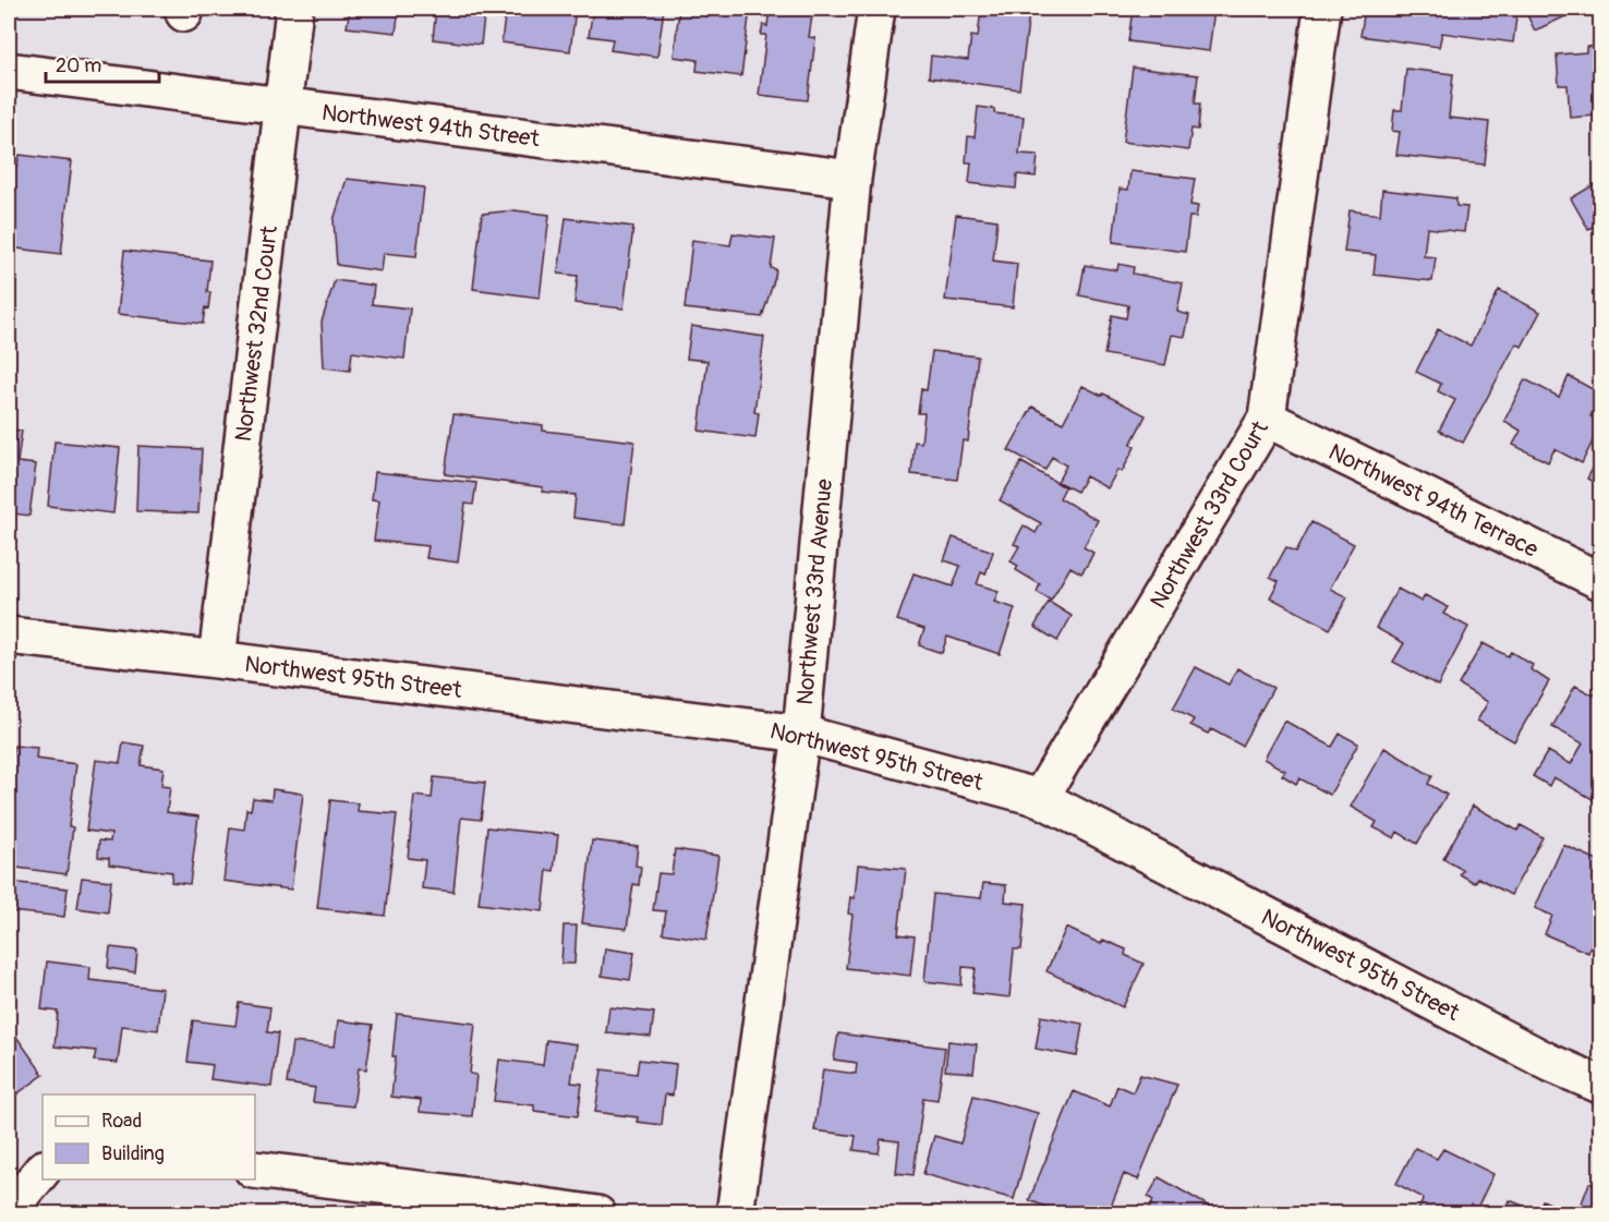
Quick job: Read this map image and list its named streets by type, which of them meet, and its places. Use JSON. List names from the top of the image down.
{
  "streets": {
    "street": [
      "Northwest 94th Street",
      "Northwest 32nd Court",
      "Northwest 94th Terrace",
      "Northwest 33rd Court",
      "Northwest 33rd Avenue",
      "Northwest 95th Street"
    ]
  },
  "crossings": [
    ["Northwest 94th Street", "Northwest 32nd Court"],
    ["Northwest 94th Street", "Northwest 33rd Avenue"],
    ["Northwest 32nd Court", "Northwest 95th Street"],
    ["Northwest 94th Terrace", "Northwest 33rd Court"],
    ["Northwest 33rd Court", "Northwest 95th Street"],
    ["Northwest 33rd Avenue", "Northwest 95th Street"]
  ],
  "legend": ["Road", "Building"],
  "scale_bar": "20 m"
}
